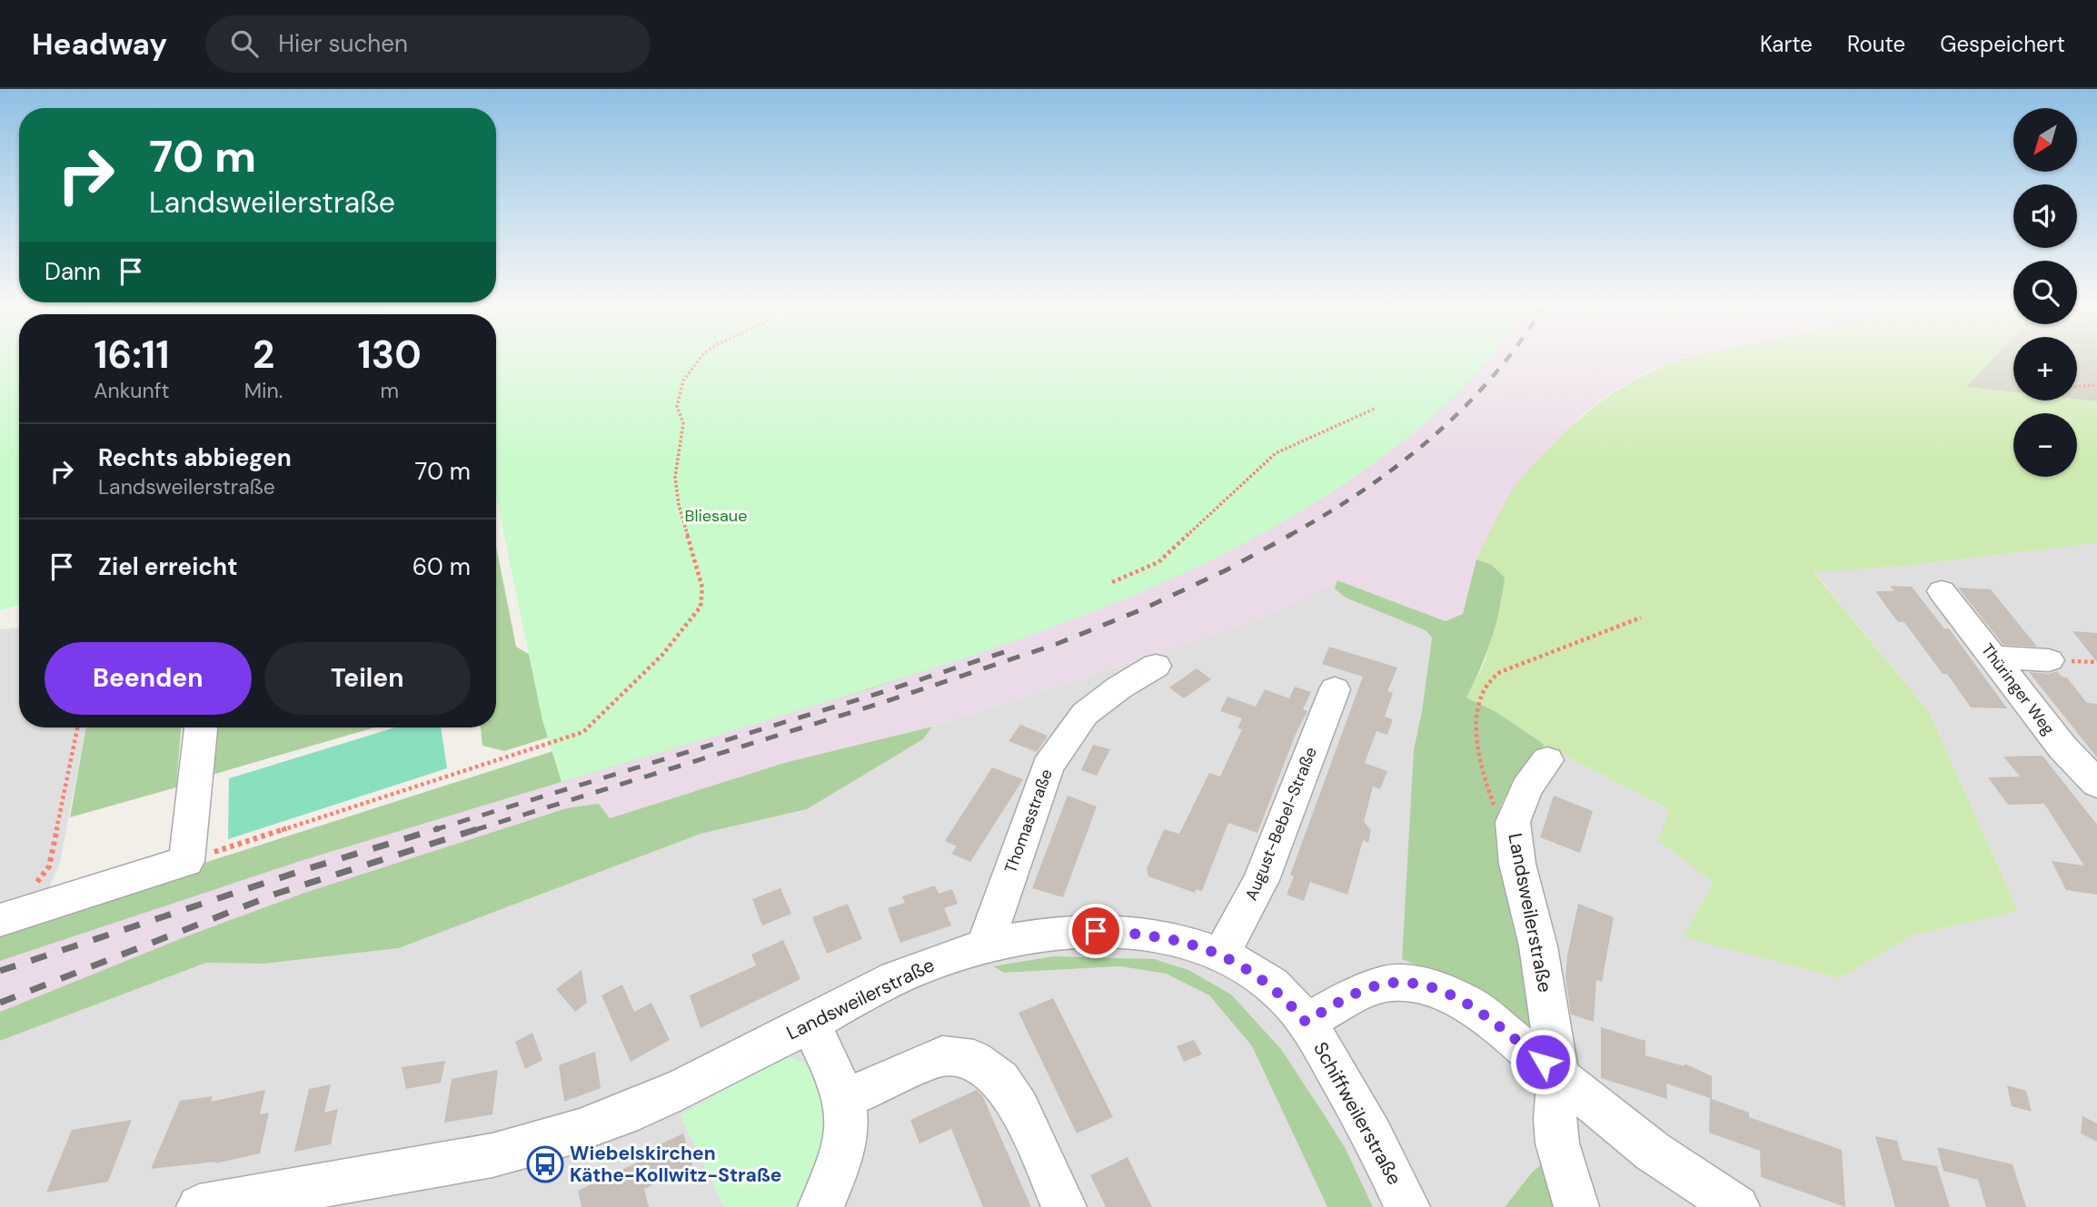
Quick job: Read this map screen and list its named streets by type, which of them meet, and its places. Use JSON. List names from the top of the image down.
{
  "streets": {
    "street": [
      "Thüringer Weg",
      "Thomasstraße",
      "August-Bebel-Straße",
      "Landsweilerstraße",
      "Schiffweilerstraße"
    ]
  },
  "crossings": [
    ["Thomasstraße", "Landsweilerstraße"],
    ["August-Bebel-Straße", "Landsweilerstraße"],
    ["Landsweilerstraße", "Schiffweilerstraße"]
  ],
  "parks": ["Bliesaue"],
  "places": {
    "bus stop": ["Wiebelskirchen Käthe-Kollwitz-Straße"]
  },
  "north": "bottom left",
  "page": {
    "header": "Headway",
    "search": "Hier suchen",
    "nav": ["Karte", "Route", "Gespeichert"],
    "map_buttons": ["+", "−"],
    "turn": ["70 m", "Landsweilerstraße"],
    "then": "Dann",
    "eta": [
      "16:11",
      "Ankunft",
      "2",
      "Min.",
      "130",
      "m"
    ],
    "list": [
      {
        "name": "Rechts abbiegen",
        "note": "Landsweilerstraße",
        "value": "70 m"
      },
      {
        "name": "Ziel erreicht",
        "value": "60 m"
      }
    ],
    "buttons": ["Beenden", "Teilen"]
  }
}
